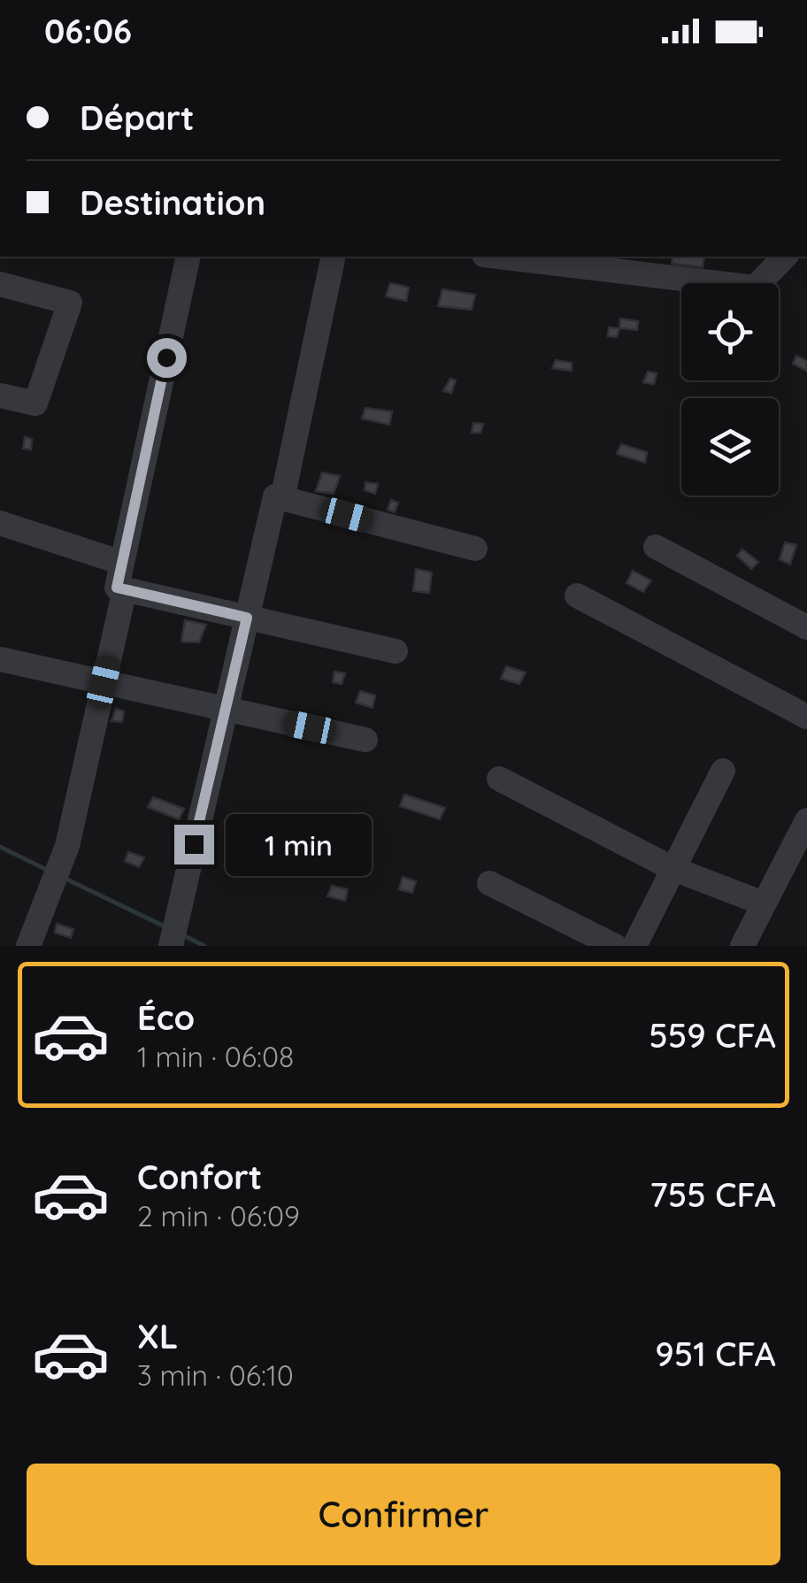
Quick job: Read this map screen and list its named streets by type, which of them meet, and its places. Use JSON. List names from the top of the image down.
{
  "page": {
    "status": "06:06",
    "banner": ["Départ", "Destination"],
    "bubble": "1 min",
    "list": [
      {
        "name": "Éco",
        "note": "1 min · 06:08",
        "value": "559 CFA"
      },
      {
        "name": "Confort",
        "note": "2 min · 06:09",
        "value": "755 CFA"
      },
      {
        "name": "XL",
        "note": "3 min · 06:10",
        "value": "951 CFA"
      }
    ],
    "buttons": "Confirmer"
  }
}
